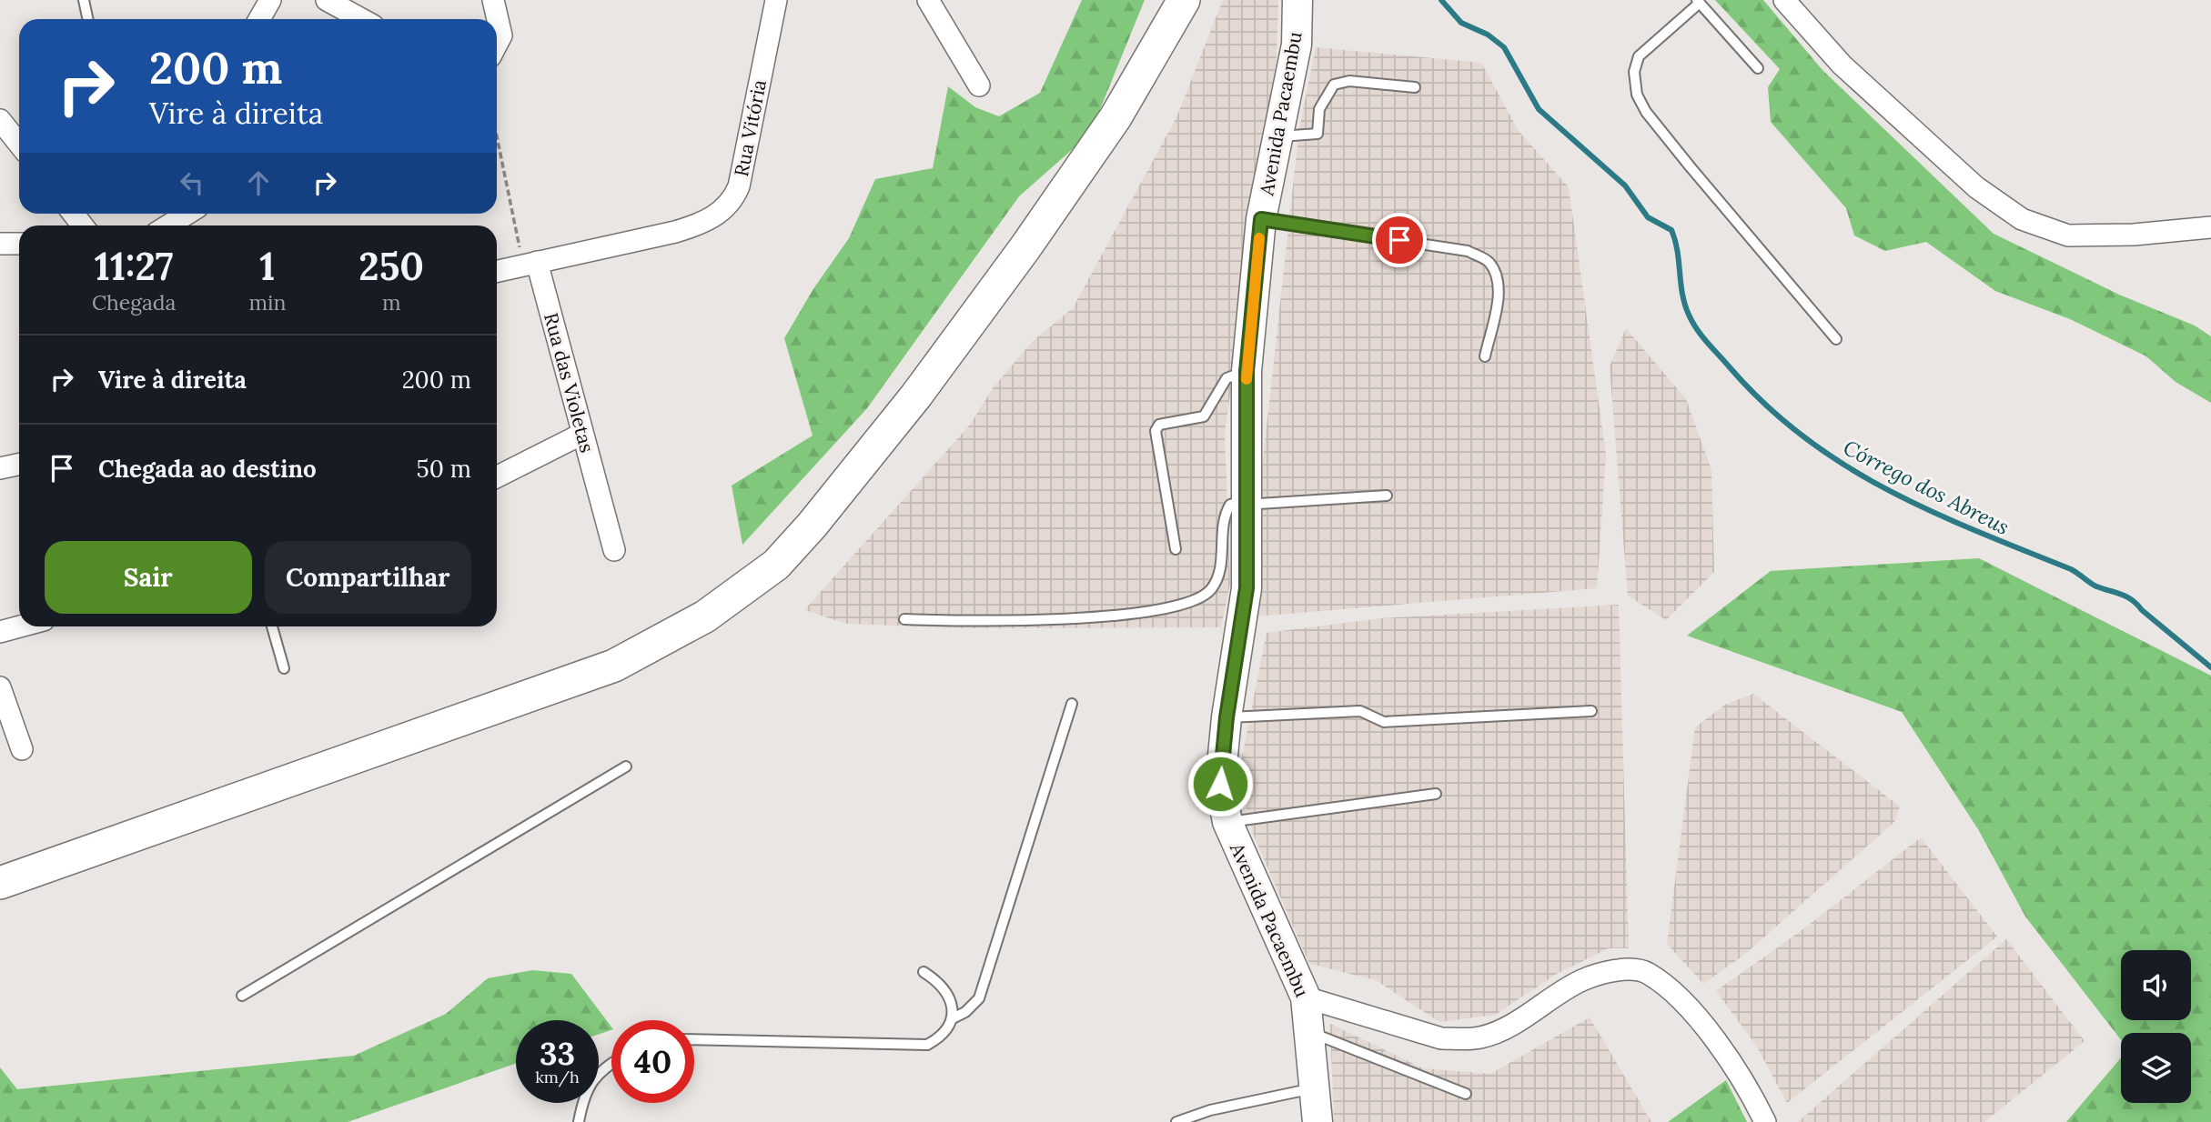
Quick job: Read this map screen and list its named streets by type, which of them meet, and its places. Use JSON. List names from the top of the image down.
{
  "streets": {
    "street": ["Avenida Pacaembu", "Rua Vitória", "Rua das Violetas"]
  },
  "crossings": [
    ["Rua Vitória", "Rua das Violetas"]
  ],
  "water": ["Córrego dos Abreus"],
  "page": {
    "turn": ["200 m", "Vire à direita"],
    "eta": [
      "11:27",
      "Chegada",
      "1",
      "min",
      "250",
      "m"
    ],
    "list": [
      {
        "name": "Vire à direita",
        "value": "200 m"
      },
      {
        "name": "Chegada ao destino",
        "value": "50 m"
      }
    ],
    "buttons": ["Sair", "Compartilhar"],
    "speed": "33 km/h",
    "limit": "40"
  }
}
